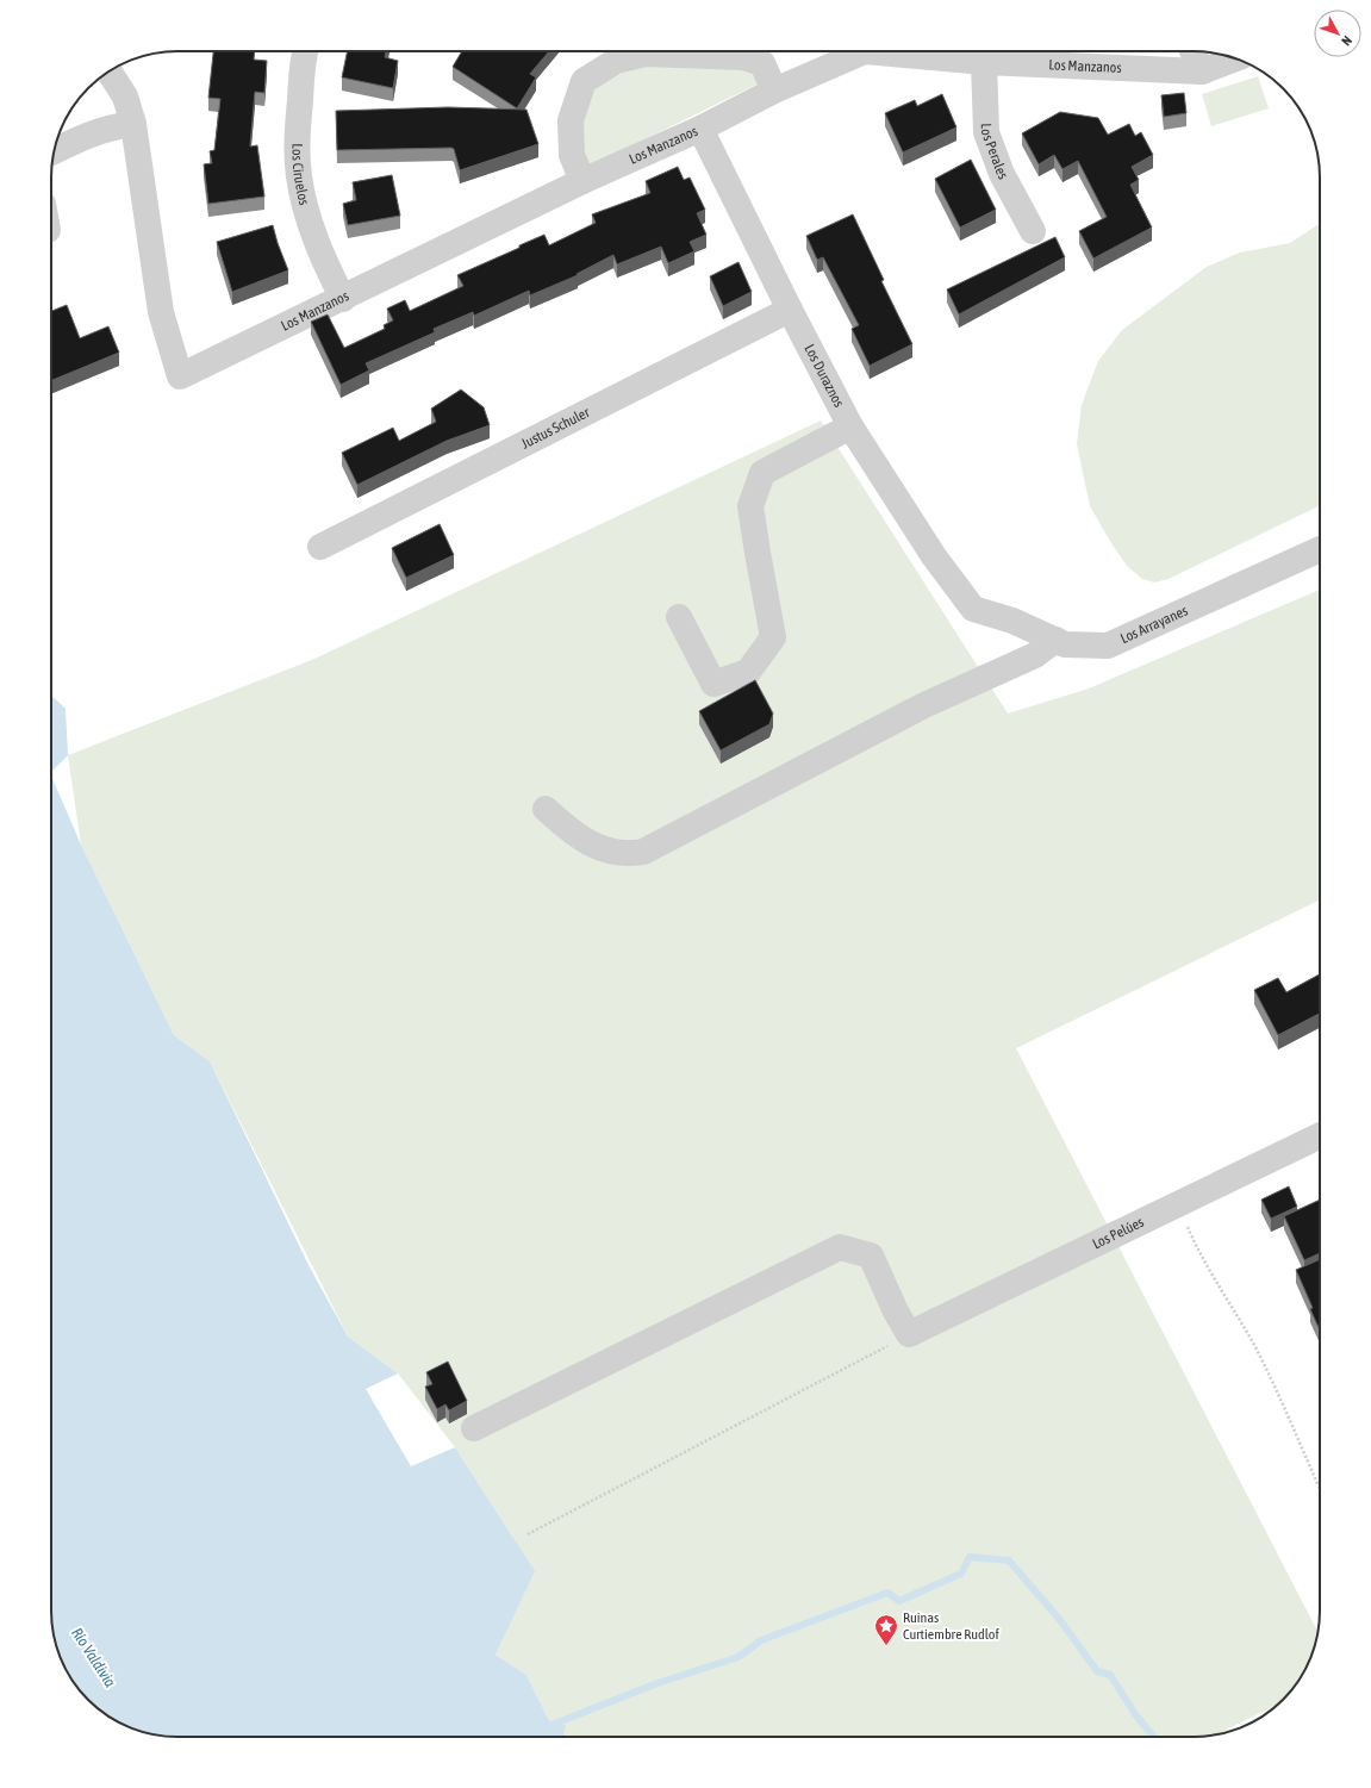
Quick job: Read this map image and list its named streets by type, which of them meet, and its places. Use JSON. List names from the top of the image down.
{
  "streets": {
    "street": [
      "Los Manzanos",
      "Los Perales",
      "Los Ciruelos",
      "Los Duraznos",
      "Justus Schuler",
      "Los Arrayanes",
      "Los Pelúes"
    ]
  },
  "crossings": [
    ["Los Manzanos", "Los Perales"],
    ["Los Manzanos", "Los Ciruelos"],
    ["Los Manzanos", "Los Duraznos"],
    ["Los Duraznos", "Justus Schuler"],
    ["Los Duraznos", "Los Arrayanes"]
  ],
  "water": ["Río Valdivia"],
  "places": {
    "place": ["Ruinas Curtiembre Rudlof"]
  },
  "north": "bottom right"
}
